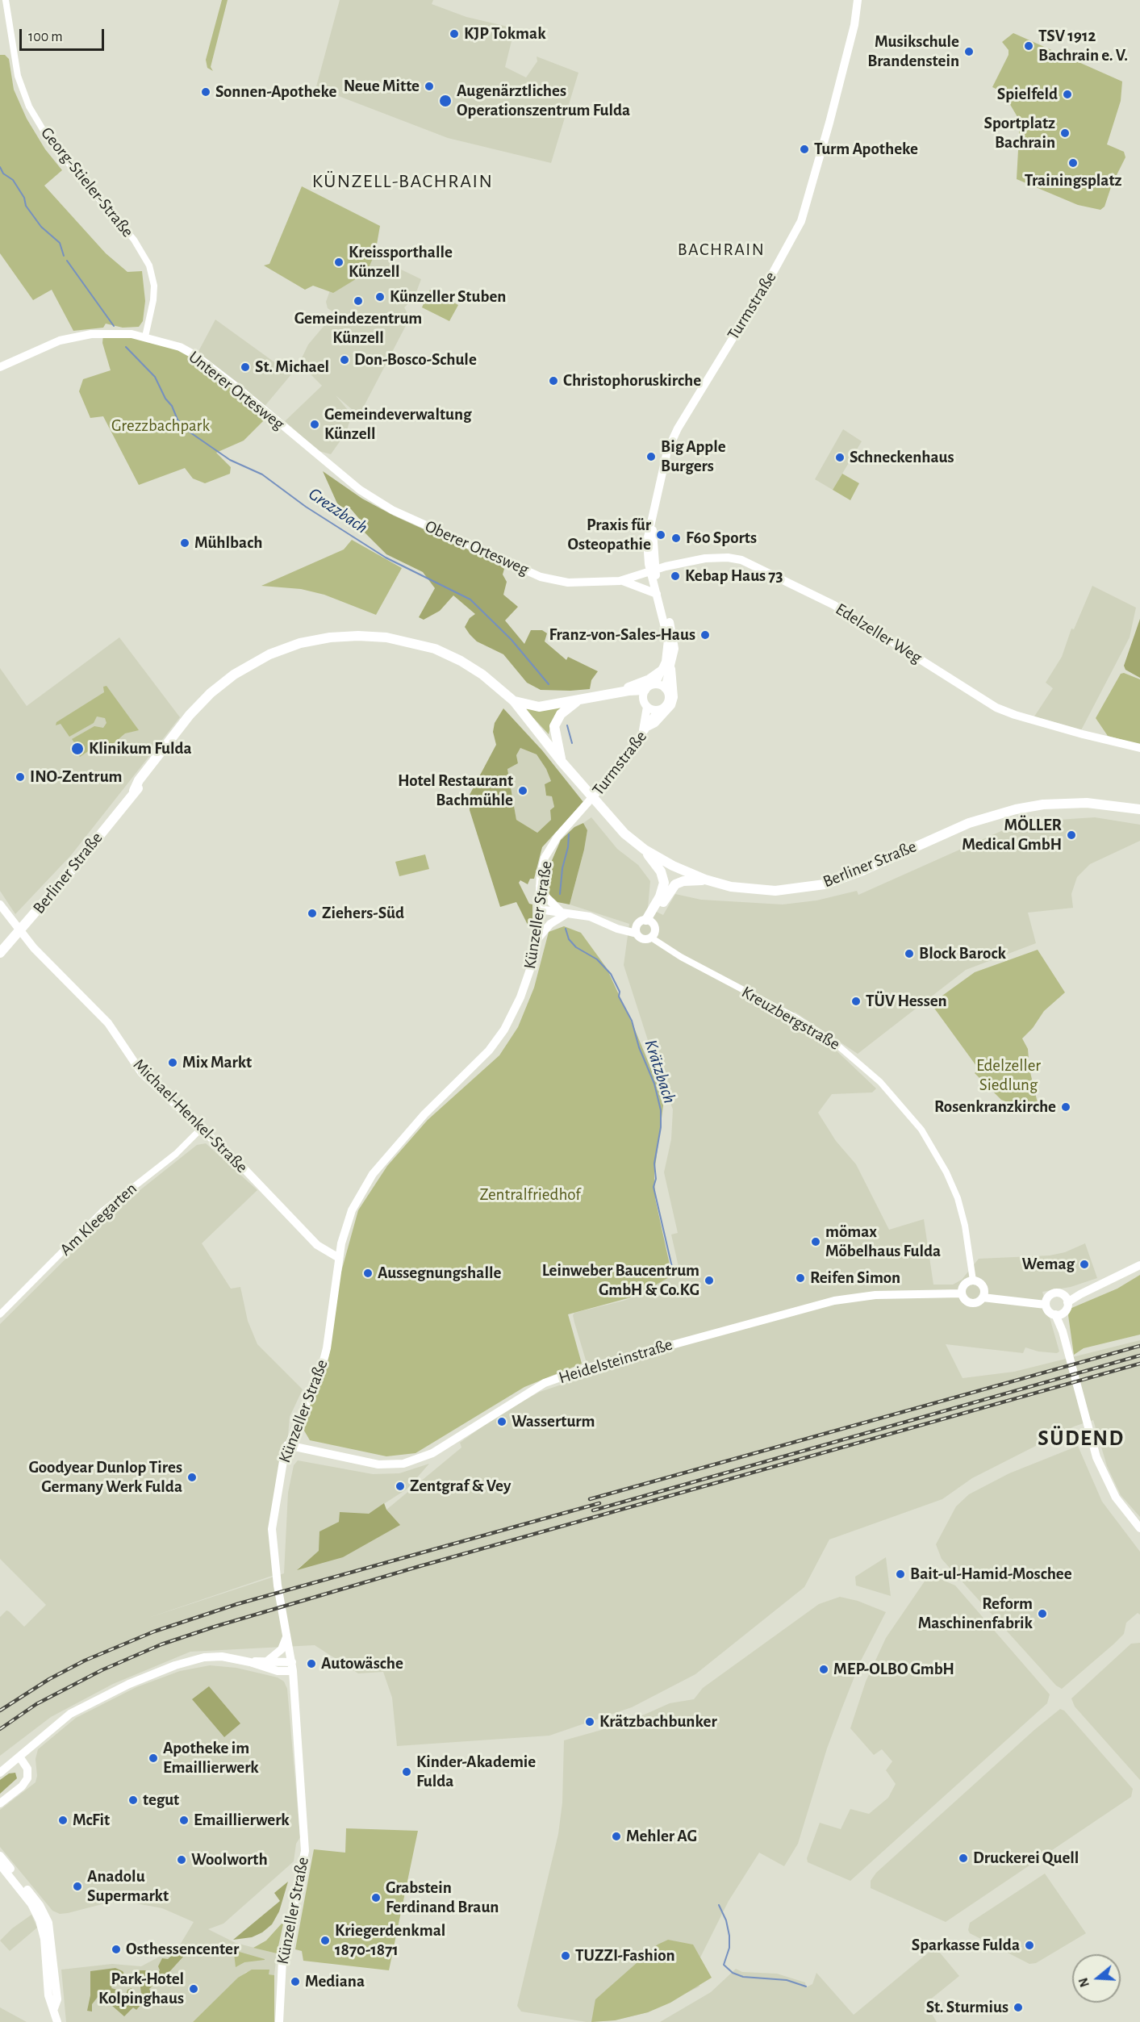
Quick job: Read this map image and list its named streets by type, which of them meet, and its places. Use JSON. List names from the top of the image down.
{
  "streets": {
    "highway": ["Berliner Straße"],
    "main road": [
      "Turmstraße",
      "Unterer Ortesweg",
      "Oberer Ortesweg",
      "Edelzeller Weg",
      "Künzeller Straße",
      "Kreuzbergstraße",
      "Michael-Henkel-Straße",
      "Heidelsteinstraße"
    ],
    "street": ["Georg-Stieler-Straße", "Am Kleegarten"]
  },
  "crossings": [
    ["Georg-Stieler-Straße", "Unterer Ortesweg"],
    ["Turmstraße", "Oberer Ortesweg"],
    ["Turmstraße", "Edelzeller Weg"],
    ["Turmstraße", "Künzeller Straße"],
    ["Unterer Ortesweg", "Oberer Ortesweg"],
    ["Oberer Ortesweg", "Edelzeller Weg"],
    ["Künzeller Straße", "Kreuzbergstraße"],
    ["Künzeller Straße", "Michael-Henkel-Straße"],
    ["Künzeller Straße", "Heidelsteinstraße"],
    ["Kreuzbergstraße", "Heidelsteinstraße"],
    ["Michael-Henkel-Straße", "Am Kleegarten"]
  ],
  "districts": ["KÜNZELL-BACHRAIN", "BACHRAIN", "SÜDEND"],
  "water": ["Grezzbach", "Krätzbach"],
  "parks": ["Grezzbachpark", "Edelzeller Siedlung", "Zentralfriedhof"],
  "places": [
    "KJP Tokmak",
    "TSV 1912 Bachrain e. V.",
    "Musikschule Brandenstein",
    "Neue Mitte",
    "Sonnen-Apotheke",
    "Spielfeld",
    "Augenärztliches Operationszentrum Fulda",
    "Sportplatz Bachrain",
    "Turm Apotheke",
    "Trainingsplatz",
    "Kreissporthalle Künzell",
    "Künzeller Stuben",
    "Gemeindezentrum Künzell",
    "Don-Bosco-Schule",
    "St. Michael",
    "Christophoruskirche",
    "Gemeindeverwaltung Künzell",
    "Big Apple Burgers",
    "Schneckenhaus",
    "Praxis für Osteopathie",
    "F60 Sports",
    "Mühlbach",
    "Kebap Haus 73",
    "Franz-von-Sales-Haus",
    "Klinikum Fulda",
    "INO-Zentrum",
    "Hotel Restaurant Bachmühle",
    "MÖLLER Medical GmbH",
    "Ziehers-Süd",
    "Block Barock",
    "TÜV Hessen",
    "Mix Markt",
    "Rosenkranzkirche",
    "mömax Möbelhaus Fulda",
    "Wemag",
    "Aussegnungshalle",
    "Reifen Simon",
    "Leinweber Baucentrum GmbH & Co.KG",
    "Wasserturm",
    "Goodyear Dunlop Tires Germany Werk Fulda",
    "Zentgraf & Vey",
    "Bait-ul-Hamid-Moschee",
    "Reform Maschinenfabrik",
    "Autowäsche",
    "MEP-OLBO GmbH",
    "Krätzbachbunker",
    "Apotheke im Emaillierwerk",
    "Kinder-Akademie Fulda",
    "tegut",
    "McFit",
    "Emaillierwerk",
    "Mehler AG",
    "Druckerei Quell",
    "Woolworth",
    "Anadolu Supermarkt",
    "Grabstein Ferdinand Braun",
    "Kriegerdenkmal 1870-1871",
    "Sparkasse Fulda",
    "Osthessencenter",
    "TUZZI-Fashion",
    "Mediana",
    "Park-Hotel Kolpinghaus",
    "St. Sturmius"
  ],
  "scale_bar": "100 m",
  "north": "left"
}
